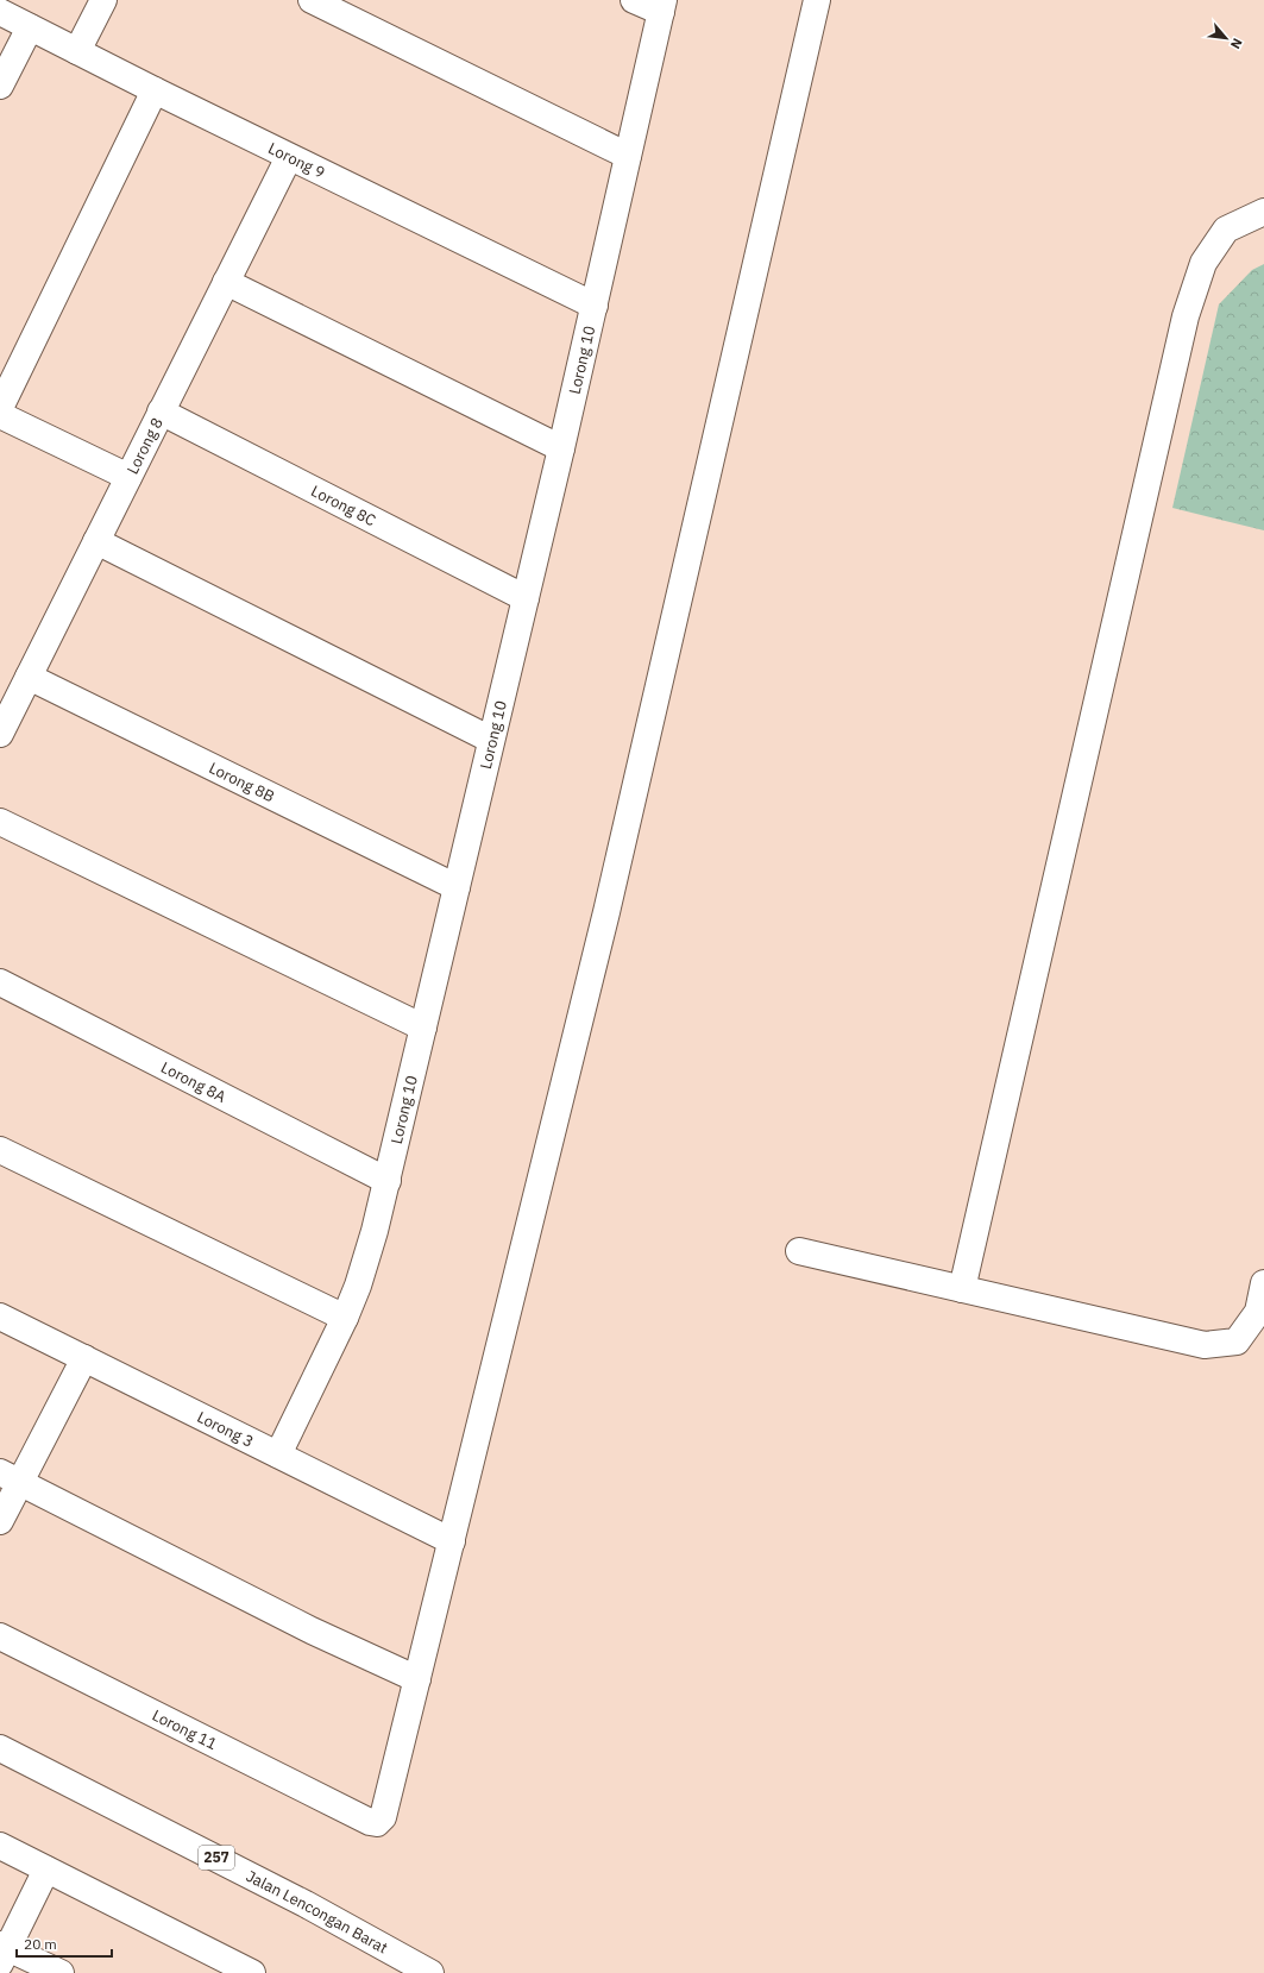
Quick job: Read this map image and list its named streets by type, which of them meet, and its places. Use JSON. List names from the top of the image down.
{
  "streets": {
    "main road": [
      "Lorong 9",
      "Lorong 10",
      "Lorong 8",
      "Lorong 8C",
      "Lorong 8B",
      "Lorong 8A",
      "Lorong 3",
      "Lorong 11",
      "257",
      "Jalan Lencongan Barat"
    ]
  },
  "crossings": [
    ["Lorong 9", "Lorong 10"],
    ["Lorong 9", "Lorong 8"],
    ["Lorong 10", "Lorong 8C"],
    ["Lorong 10", "Lorong 8B"],
    ["Lorong 10", "Lorong 8A"],
    ["Lorong 10", "Lorong 3"],
    ["Lorong 8", "Lorong 8C"],
    ["Lorong 8", "Lorong 8B"]
  ],
  "scale_bar": "20 m",
  "north": "bottom right"
}
